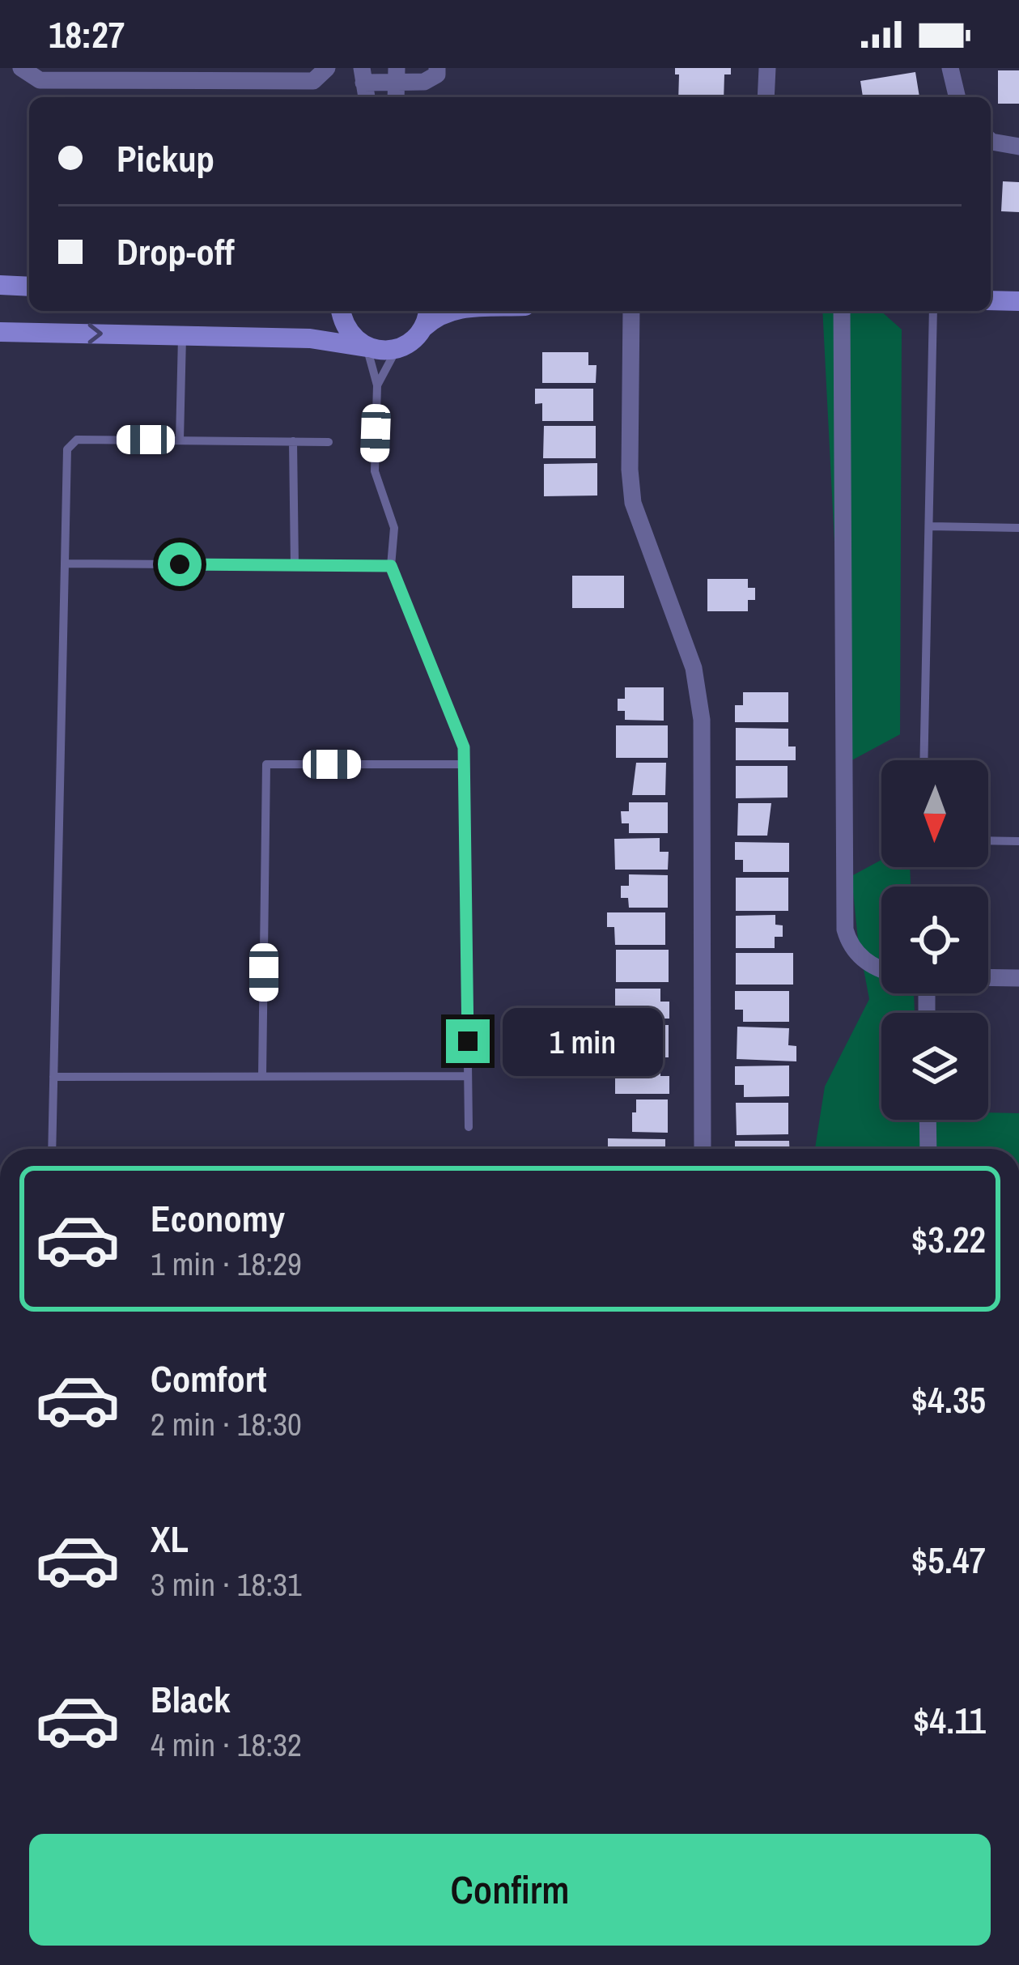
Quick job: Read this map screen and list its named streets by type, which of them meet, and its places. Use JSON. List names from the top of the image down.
{
  "north": "bottom",
  "page": {
    "status": "18:27",
    "banner": ["Pickup", "Drop-off"],
    "bubble": "1 min",
    "list": [
      {
        "name": "Economy",
        "note": "1 min · 18:29",
        "value": "$3.22"
      },
      {
        "name": "Comfort",
        "note": "2 min · 18:30",
        "value": "$4.35"
      },
      {
        "name": "XL",
        "note": "3 min · 18:31",
        "value": "$5.47"
      },
      {
        "name": "Black",
        "note": "4 min · 18:32",
        "value": "$4.11"
      }
    ],
    "buttons": "Confirm"
  }
}
